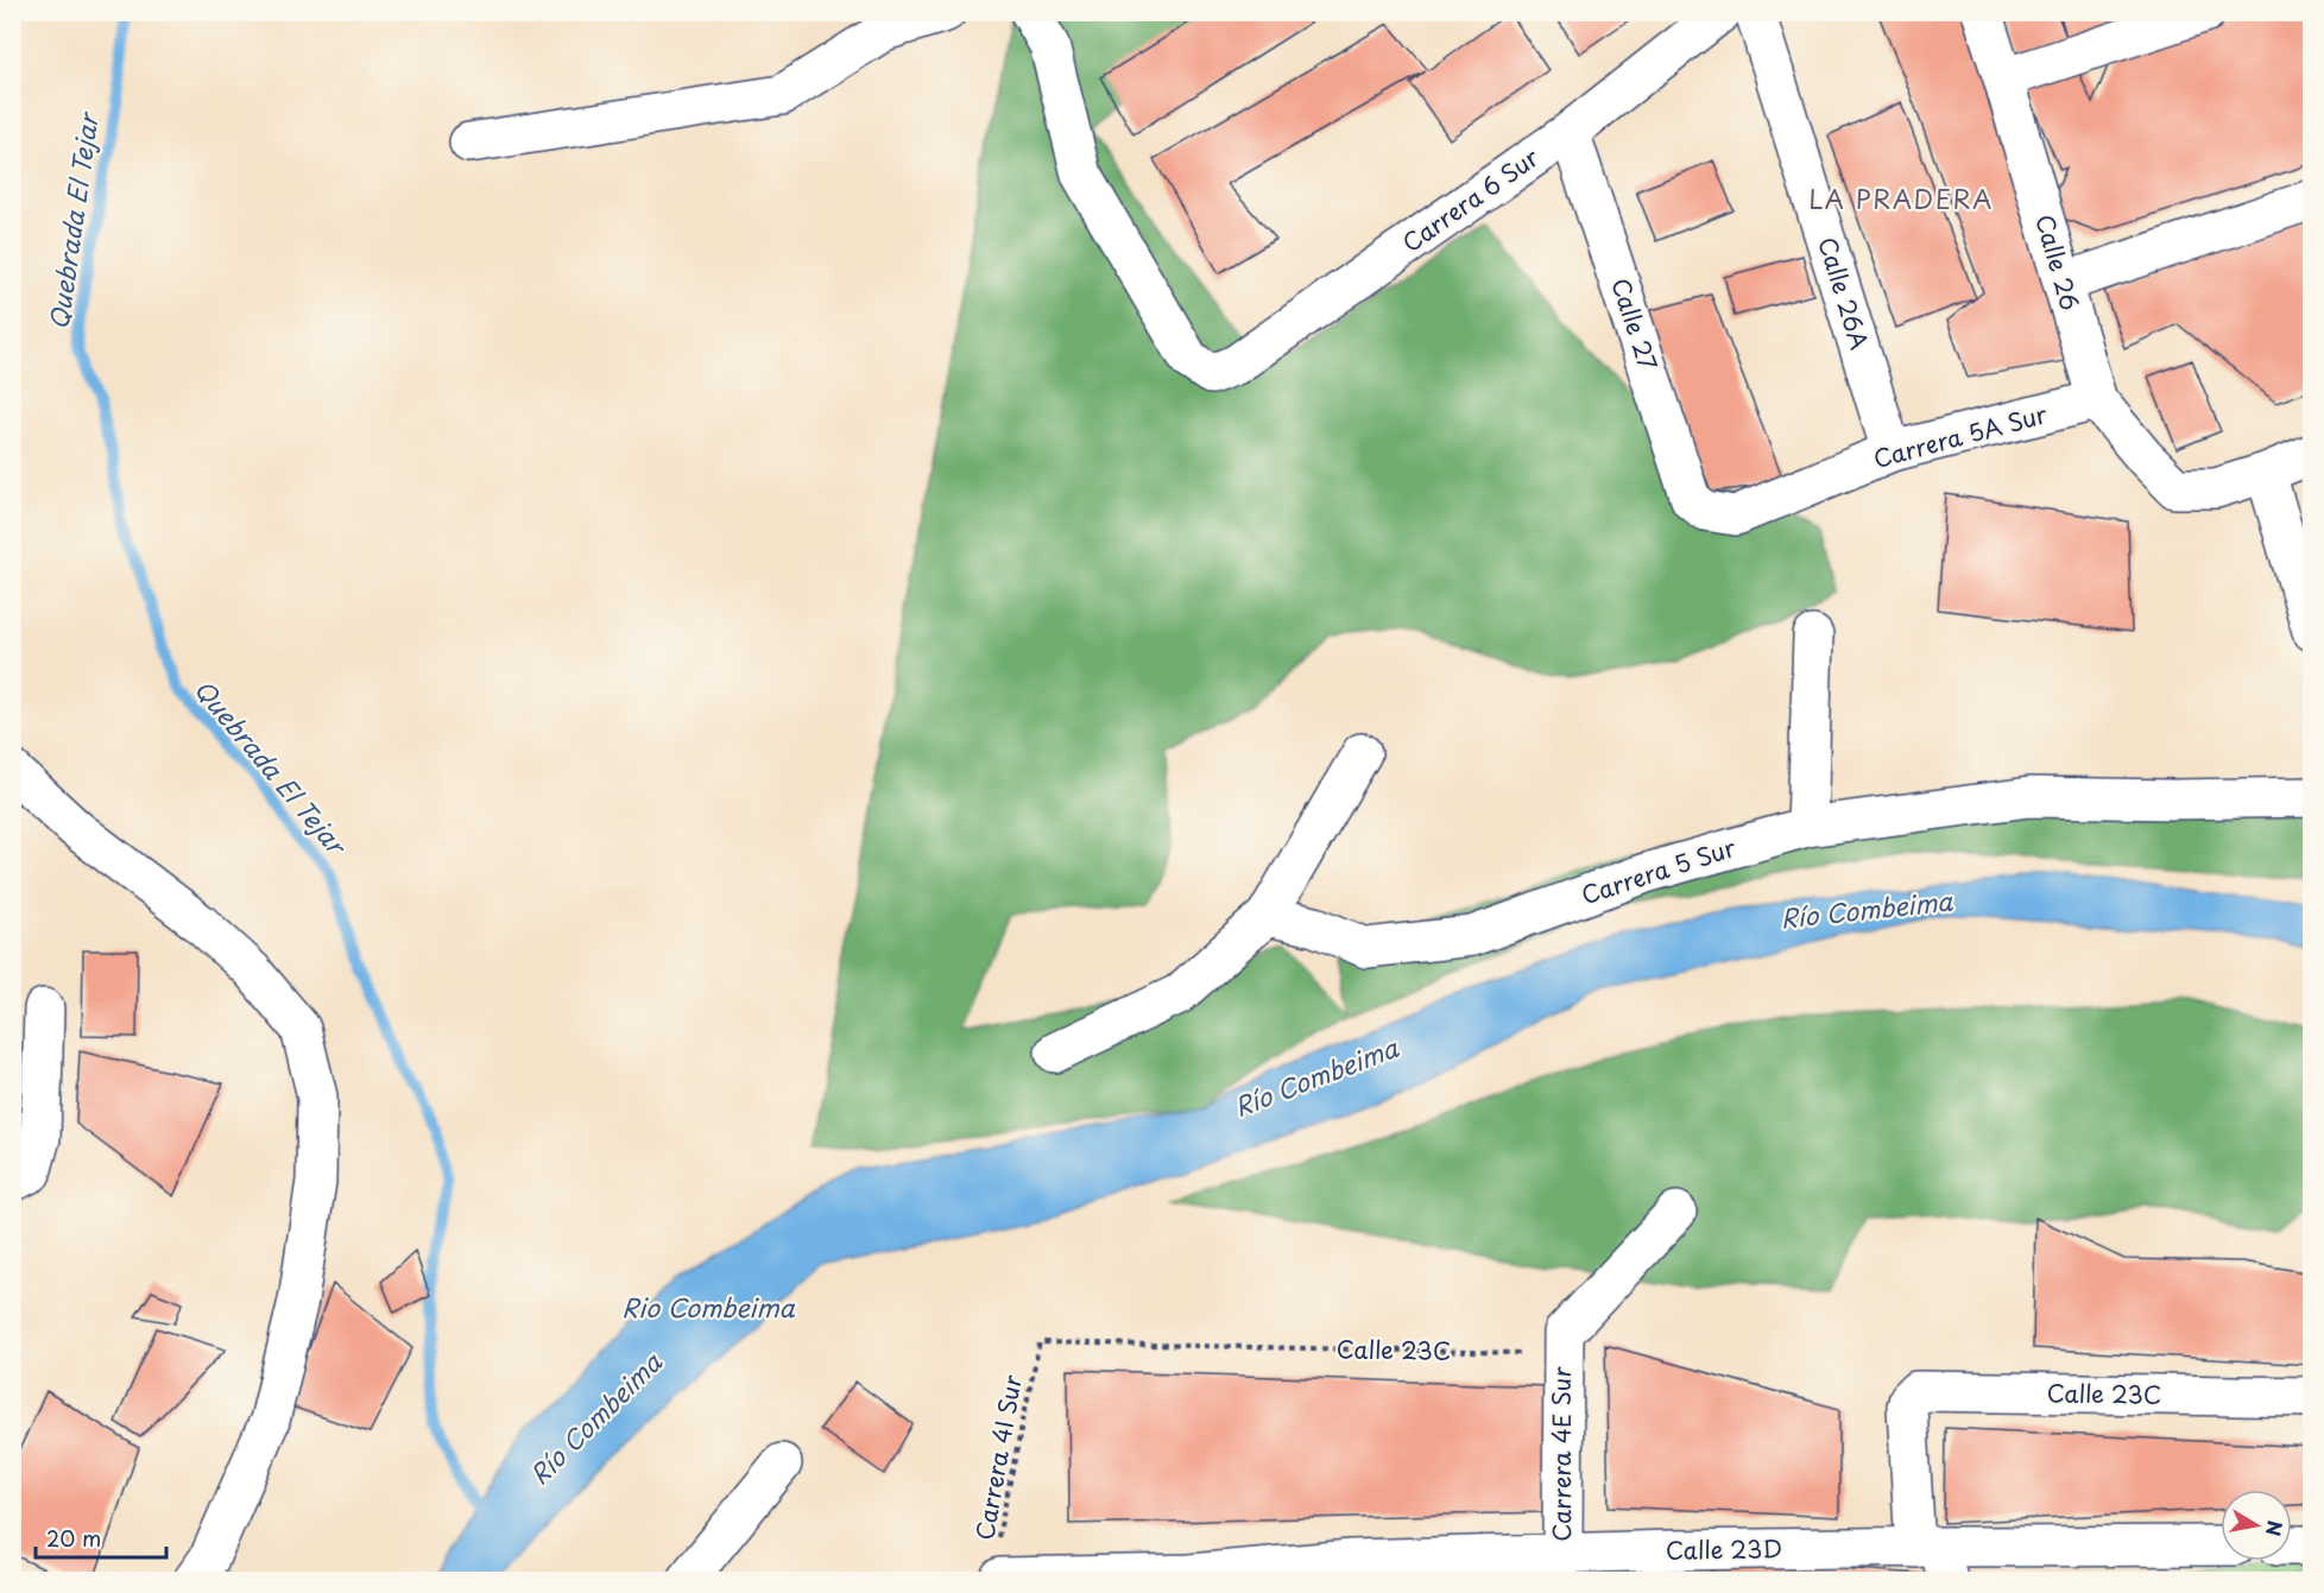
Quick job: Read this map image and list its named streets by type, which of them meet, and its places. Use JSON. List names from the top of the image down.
{
  "streets": {
    "street": [
      "Carrera 6 Sur",
      "Calle 26",
      "Calle 26A",
      "Calle 27",
      "Carrera 5A Sur",
      "Carrera 5 Sur",
      "Calle 23C",
      "Carrera 4E Sur",
      "Calle 23D"
    ],
    "path": ["Carrera 4I Sur"]
  },
  "crossings": [
    ["Carrera 6 Sur", "Calle 27"],
    ["Calle 26", "Carrera 5A Sur"],
    ["Calle 26A", "Carrera 5A Sur"],
    ["Calle 27", "Carrera 5A Sur"],
    ["Calle 23C", "Carrera 4E Sur"],
    ["Calle 23C", "Carrera 4I Sur"],
    ["Calle 23C", "Calle 23D"],
    ["Carrera 4E Sur", "Calle 23D"],
    ["Carrera 4I Sur", "Calle 23D"]
  ],
  "districts": ["LA PRADERA"],
  "water": ["Quebrada El Tejar", "Río Combeima", "Rio Combeima"],
  "scale_bar": "20 m",
  "north": "right"
}
